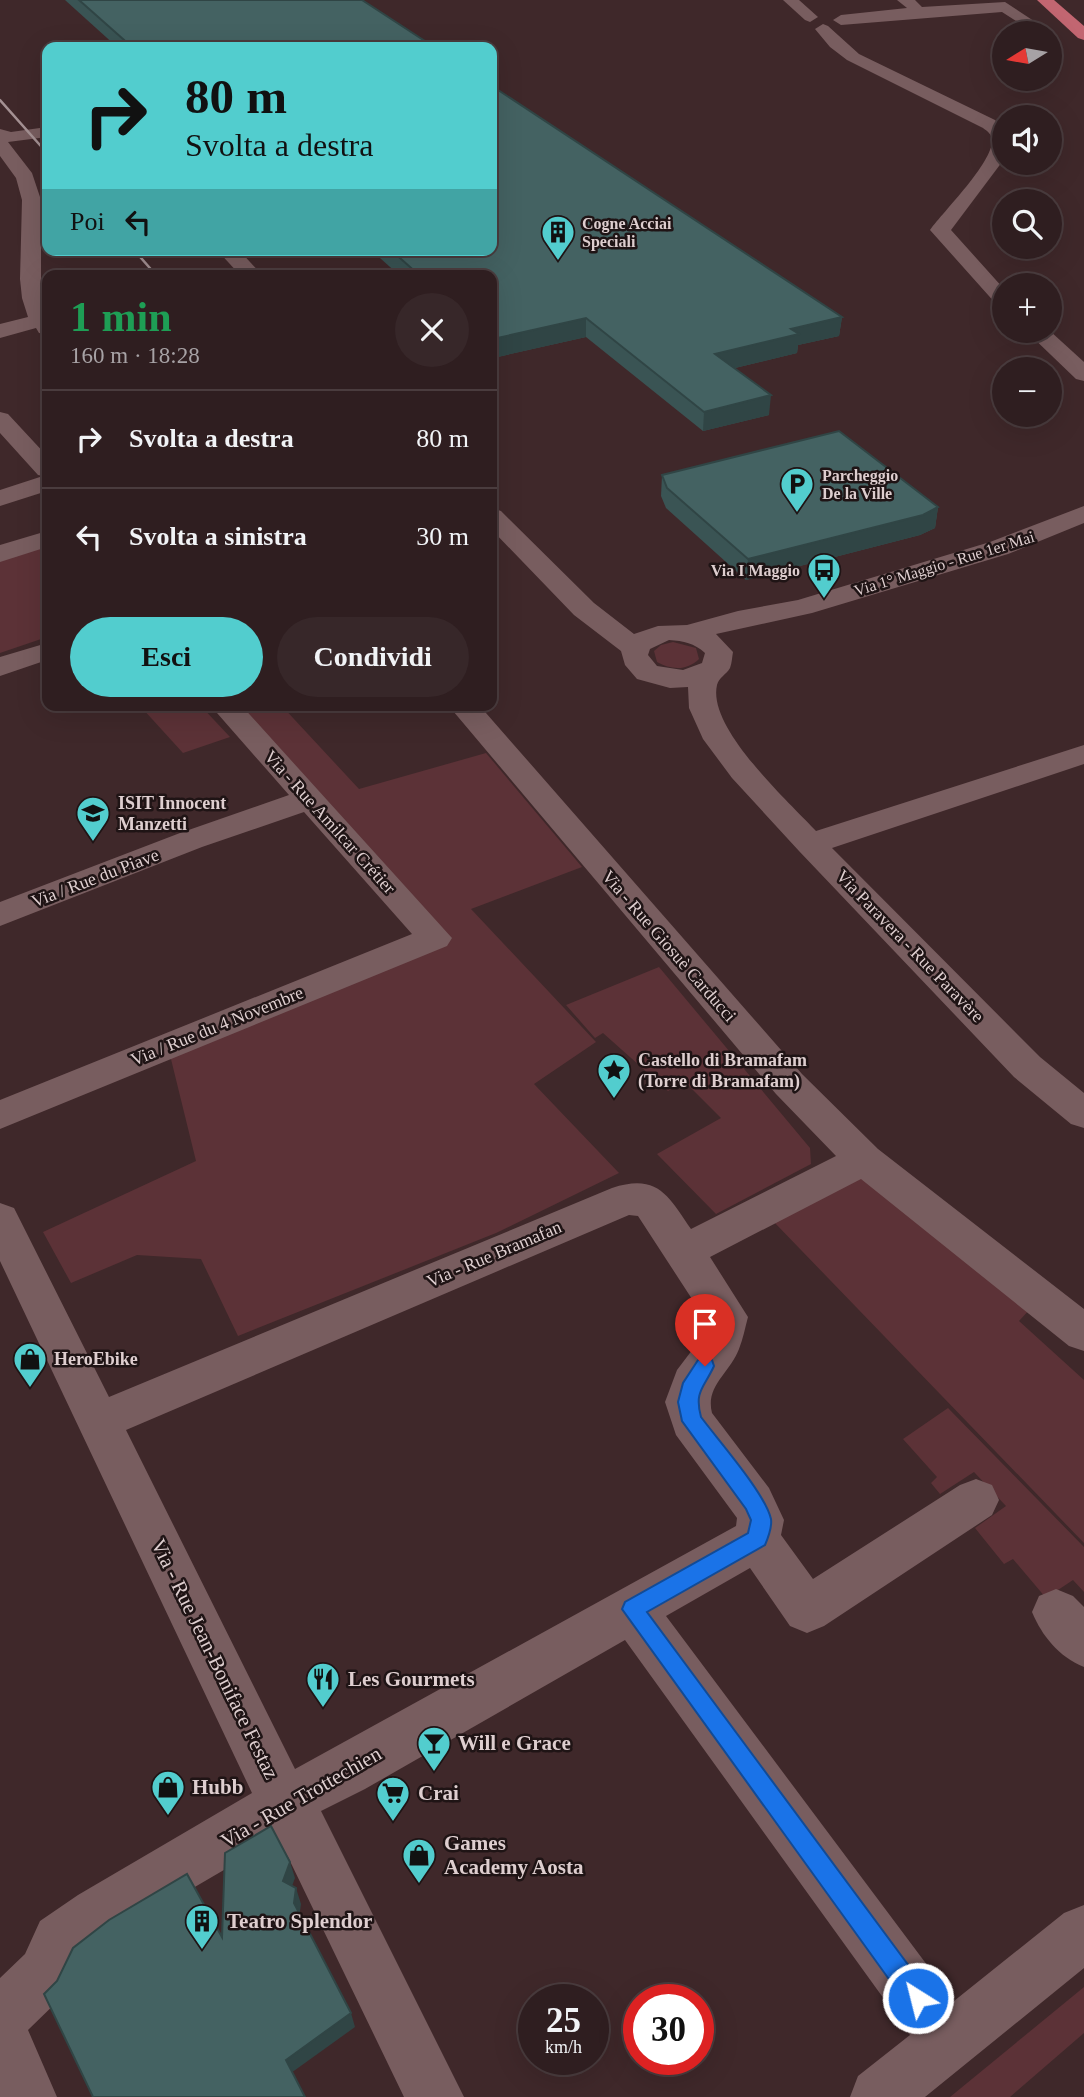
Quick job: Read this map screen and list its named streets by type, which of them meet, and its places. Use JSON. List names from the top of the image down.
{
  "streets": {
    "street": [
      "Via 1° Maggio - Rue 1er Mai",
      "Via - Rue Amilcar Crétier",
      "Via / Rue du Piave",
      "Via - Rue Giosuè Carducci",
      "Via Paravera - Rue Paravère",
      "Via / Rue du 4 Novembre",
      "Via - Rue Bramafan",
      "Via - Rue Jean-Boniface Festaz",
      "Via - Rue Trottechien"
    ]
  },
  "crossings": [
    ["Via 1° Maggio - Rue 1er Mai", "Via Paravera - Rue Paravère"],
    ["Via - Rue Amilcar Crétier", "Via / Rue du Piave"],
    ["Via - Rue Amilcar Crétier", "Via / Rue du 4 Novembre"],
    ["Via - Rue Bramafan", "Via - Rue Jean-Boniface Festaz"],
    ["Via - Rue Bramafan", "Via - Rue Trottechien"],
    ["Via - Rue Jean-Boniface Festaz", "Via - Rue Trottechien"]
  ],
  "places": {
    "building": ["Cogne Acciai Speciali", "Teatro Splendor"],
    "parking": ["Parcheggio De la Ville"],
    "bus stop": ["Via I Maggio"],
    "school or university": ["ISIT Innocent Manzetti"],
    "place": ["Castello di Bramafam (Torre di Bramafam)"],
    "shop": ["HeroEbike", "Hubb", "Games Academy Aosta"],
    "restaurant": ["Les Gourmets"],
    "bar": ["Will e Grace"],
    "supermarket": ["Crai"]
  },
  "north": "left",
  "page": {
    "map_buttons": ["+", "−"],
    "turn": ["80 m", "Svolta a destra"],
    "then": "Poi",
    "heading": ["1 min", "160 m · 18:28"],
    "list": [
      {
        "name": "Svolta a destra",
        "value": "80 m"
      },
      {
        "name": "Svolta a sinistra",
        "value": "30 m"
      }
    ],
    "buttons": ["Esci", "Condividi"],
    "speed": "25 km/h",
    "limit": "30"
  }
}
